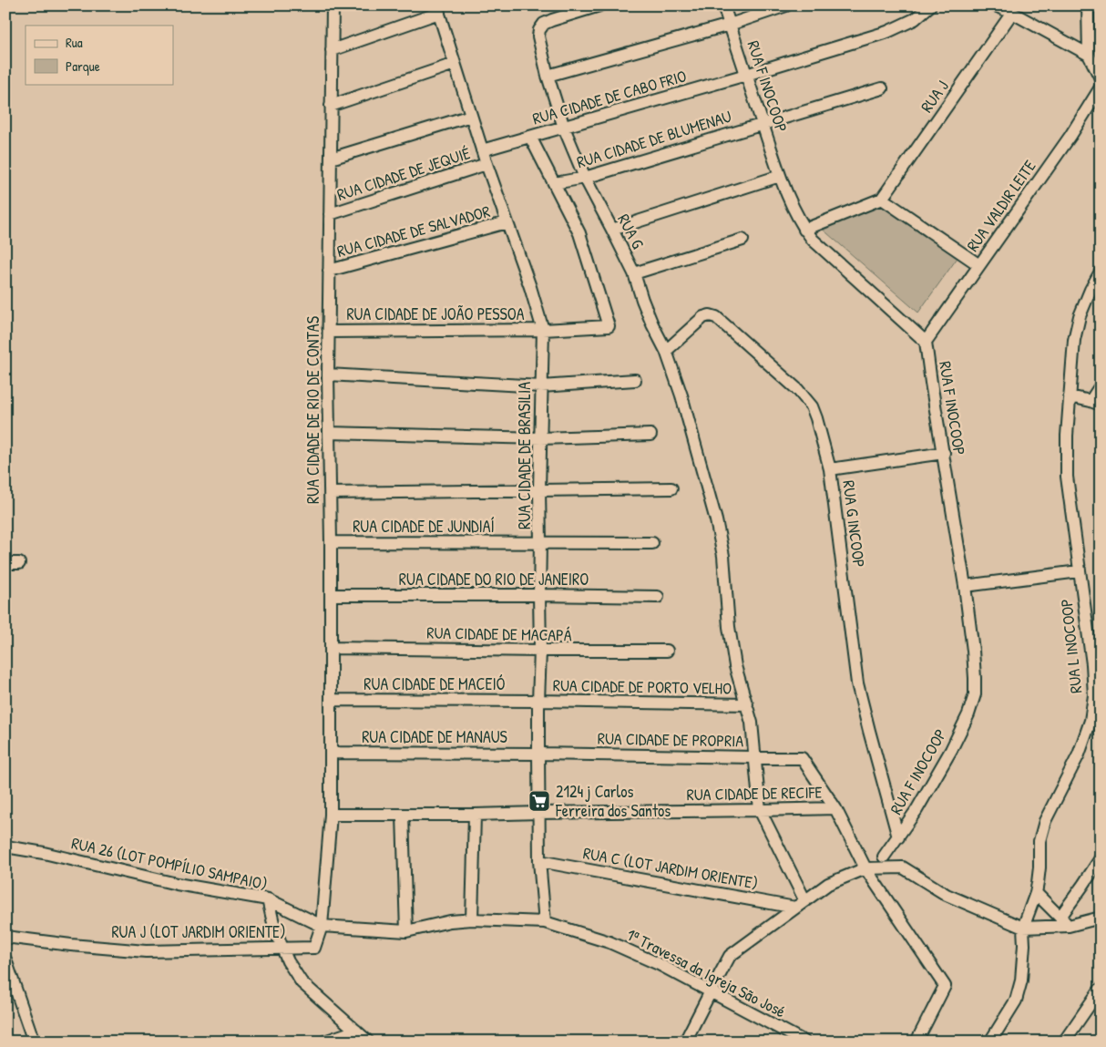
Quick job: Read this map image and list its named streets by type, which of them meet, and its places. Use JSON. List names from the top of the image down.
{
  "streets": {
    "street": [
      "RUA F INOCOOP",
      "RUA J",
      "RUA CIDADE DE CABO FRIO",
      "RUA CIDADE DE BLUMENAU",
      "RUA CIDADE DE JEQUIÉ",
      "RUA VALDIR LEITE",
      "RUA CIDADE DE SALVADOR",
      "RUA G",
      "RUA CIDADE DE JOÃO PESSOA",
      "RUA CIDADE DE RIO DE CONTAS",
      "RUA CIDADE DE BRASILIA",
      "RUA G INCOOP",
      "RUA CIDADE DE JUNDIAÍ",
      "RUA CIDADE DO RIO DE JANEIRO",
      "RUA CIDADE DE MACAPÁ",
      "RUA L INOCOOP",
      "RUA CIDADE DE MACEIÓ",
      "RUA CIDADE DE PORTO VELHO",
      "RUA CIDADE DE MANAUS",
      "RUA CIDADE DE PROPRIA",
      "RUA CIDADE DE RECIFE",
      "RUA 26 (LOT POMPÍLIO SAMPAIO)",
      "RUA C (LOT JARDIM ORIENTE)",
      "RUA J (LOT JARDIM ORIENTE)",
      "1ª Travessa da Igreja São José"
    ]
  },
  "crossings": [
    ["RUA F INOCOOP", "RUA CIDADE DE CABO FRIO"],
    ["RUA F INOCOOP", "RUA CIDADE DE BLUMENAU"],
    ["RUA F INOCOOP", "RUA VALDIR LEITE"],
    ["RUA F INOCOOP", "RUA G INCOOP"],
    ["RUA CIDADE DE CABO FRIO", "RUA G"],
    ["RUA CIDADE DE CABO FRIO", "RUA CIDADE DE BRASILIA"],
    ["RUA CIDADE DE BLUMENAU", "RUA G"],
    ["RUA CIDADE DE BLUMENAU", "RUA CIDADE DE JOÃO PESSOA"],
    ["RUA CIDADE DE JEQUIÉ", "RUA CIDADE DE RIO DE CONTAS"],
    ["RUA CIDADE DE JEQUIÉ", "RUA CIDADE DE BRASILIA"],
    ["RUA CIDADE DE SALVADOR", "RUA CIDADE DE RIO DE CONTAS"],
    ["RUA CIDADE DE SALVADOR", "RUA CIDADE DE BRASILIA"],
    ["RUA G", "RUA G INCOOP"],
    ["RUA G", "RUA CIDADE DE PORTO VELHO"],
    ["RUA G", "RUA CIDADE DE PROPRIA"],
    ["RUA G", "RUA CIDADE DE RECIFE"],
    ["RUA CIDADE DE JOÃO PESSOA", "RUA CIDADE DE RIO DE CONTAS"],
    ["RUA CIDADE DE JOÃO PESSOA", "RUA CIDADE DE BRASILIA"],
    ["RUA CIDADE DE RIO DE CONTAS", "RUA CIDADE DE JUNDIAÍ"],
    ["RUA CIDADE DE RIO DE CONTAS", "RUA CIDADE DO RIO DE JANEIRO"],
    ["RUA CIDADE DE RIO DE CONTAS", "RUA CIDADE DE MACAPÁ"],
    ["RUA CIDADE DE RIO DE CONTAS", "RUA CIDADE DE MACEIÓ"],
    ["RUA CIDADE DE RIO DE CONTAS", "RUA CIDADE DE MANAUS"],
    ["RUA CIDADE DE RIO DE CONTAS", "RUA CIDADE DE RECIFE"],
    ["RUA CIDADE DE RIO DE CONTAS", "RUA 26 (LOT POMPÍLIO SAMPAIO)"],
    ["RUA CIDADE DE RIO DE CONTAS", "RUA J (LOT JARDIM ORIENTE)"],
    ["RUA CIDADE DE RIO DE CONTAS", "1ª Travessa da Igreja São José"],
    ["RUA CIDADE DE BRASILIA", "RUA CIDADE DE JUNDIAÍ"],
    ["RUA CIDADE DE BRASILIA", "RUA CIDADE DO RIO DE JANEIRO"],
    ["RUA CIDADE DE BRASILIA", "RUA CIDADE DE MACAPÁ"],
    ["RUA CIDADE DE BRASILIA", "RUA CIDADE DE MACEIÓ"],
    ["RUA CIDADE DE BRASILIA", "RUA CIDADE DE PORTO VELHO"],
    ["RUA CIDADE DE BRASILIA", "RUA CIDADE DE MANAUS"],
    ["RUA CIDADE DE BRASILIA", "RUA CIDADE DE PROPRIA"],
    ["RUA CIDADE DE BRASILIA", "RUA CIDADE DE RECIFE"],
    ["RUA CIDADE DE BRASILIA", "RUA C (LOT JARDIM ORIENTE)"],
    ["RUA CIDADE DE BRASILIA", "1ª Travessa da Igreja São José"],
    ["RUA CIDADE DE MACEIÓ", "RUA CIDADE DE PORTO VELHO"],
    ["RUA CIDADE DE MANAUS", "RUA CIDADE DE PROPRIA"],
    ["RUA CIDADE DE PROPRIA", "RUA CIDADE DE RECIFE"],
    ["RUA 26 (LOT POMPÍLIO SAMPAIO)", "RUA J (LOT JARDIM ORIENTE)"],
    ["RUA 26 (LOT POMPÍLIO SAMPAIO)", "1ª Travessa da Igreja São José"],
    ["RUA J (LOT JARDIM ORIENTE)", "1ª Travessa da Igreja São José"]
  ],
  "places": {
    "supermarket": ["2124 j Carlos Ferreira dos Santos"]
  },
  "legend": ["Rua", "Parque"]
}
